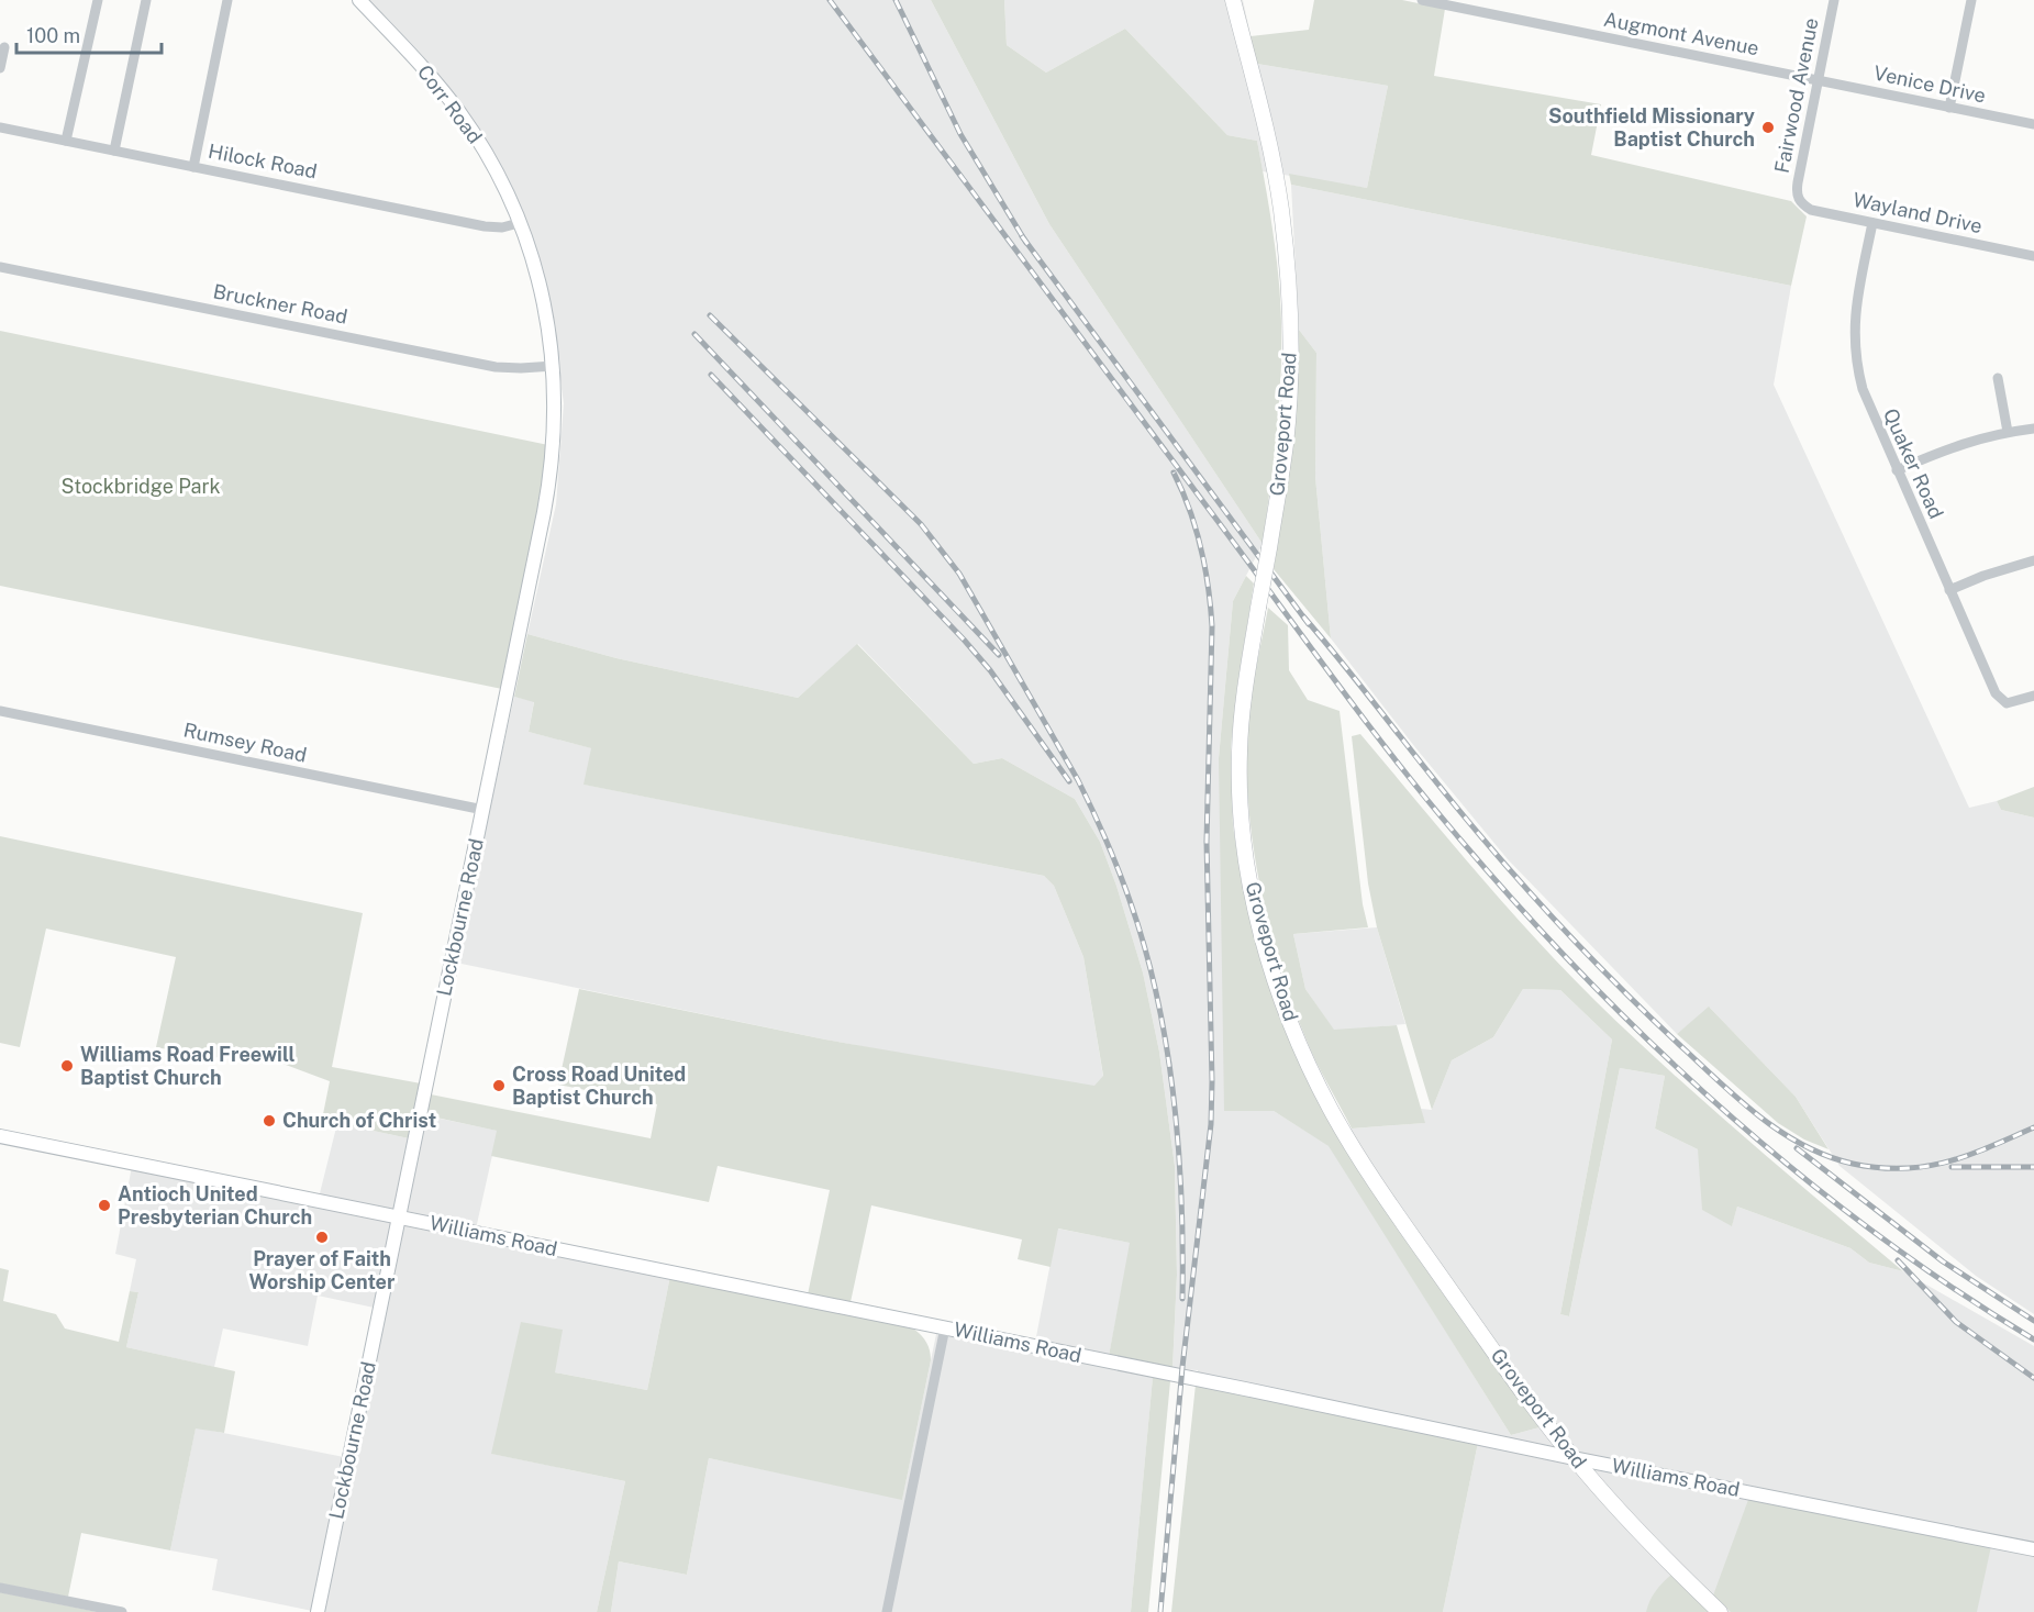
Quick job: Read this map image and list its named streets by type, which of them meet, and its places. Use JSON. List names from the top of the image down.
{
  "streets": {
    "main road": [
      "Corr Road",
      "Groveport Road",
      "Lockbourne Road",
      "Williams Road"
    ],
    "street": [
      "Augmont Avenue",
      "Venice Drive",
      "Fairwood Avenue",
      "Hilock Road",
      "Wayland Drive",
      "Bruckner Road",
      "Quaker Road",
      "Rumsey Road"
    ]
  },
  "crossings": [
    ["Augmont Avenue", "Venice Drive"],
    ["Augmont Avenue", "Fairwood Avenue"],
    ["Venice Drive", "Fairwood Avenue"],
    ["Fairwood Avenue", "Wayland Drive"],
    ["Corr Road", "Hilock Road"],
    ["Corr Road", "Lockbourne Road"],
    ["Hilock Road", "Lockbourne Road"],
    ["Wayland Drive", "Quaker Road"],
    ["Bruckner Road", "Lockbourne Road"],
    ["Groveport Road", "Williams Road"],
    ["Rumsey Road", "Lockbourne Road"],
    ["Lockbourne Road", "Williams Road"]
  ],
  "parks": ["Stockbridge Park"],
  "places": [
    "Southfield Missionary Baptist Church",
    "Williams Road Freewill Baptist Church",
    "Cross Road United Baptist Church",
    "Church of Christ",
    "Antioch United Presbyterian Church",
    "Prayer of Faith Worship Center"
  ],
  "scale_bar": "100 m"
}
